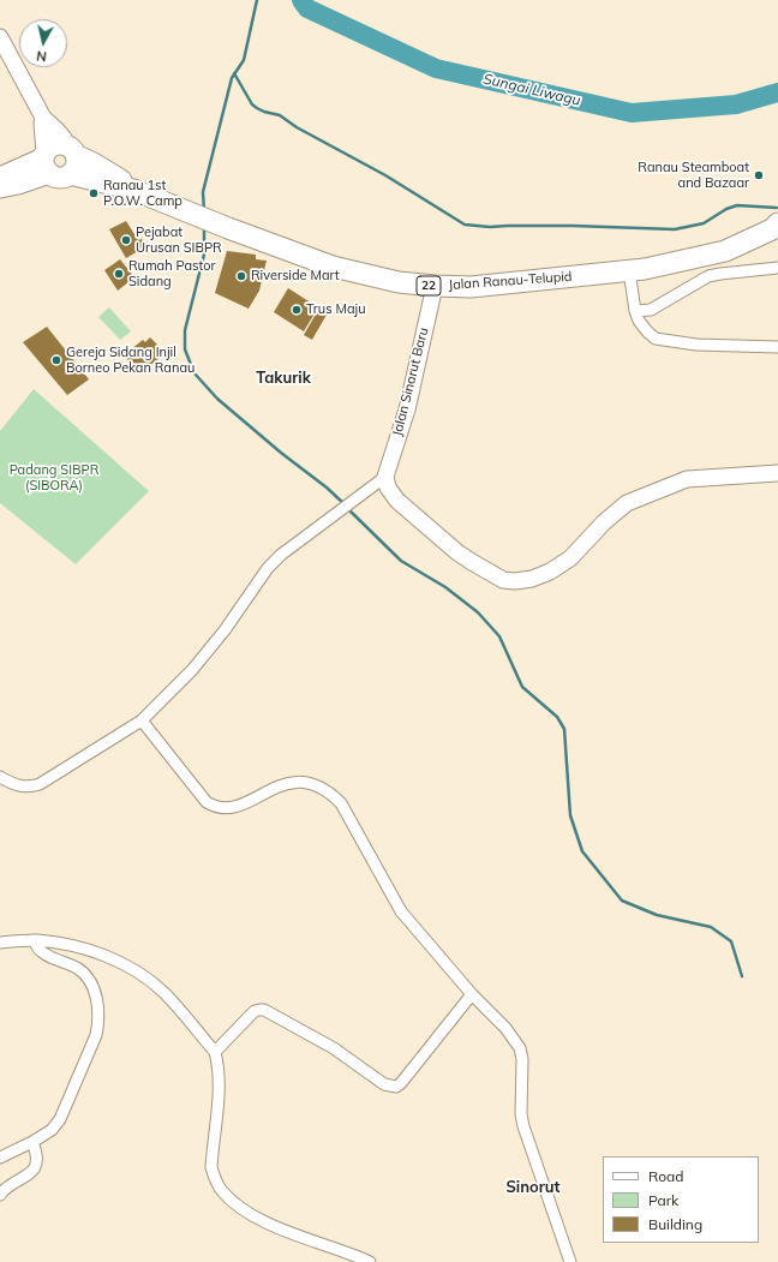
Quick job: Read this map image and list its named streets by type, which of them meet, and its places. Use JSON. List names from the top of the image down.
{
  "streets": {
    "highway": ["Jalan Ranau-Telupid", "22"],
    "street": ["Jalan Sinarut Baru"]
  },
  "crossings": [
    ["Jalan Ranau-Telupid", "Jalan Sinarut Baru"]
  ],
  "districts": ["Takurik", "Sinorut"],
  "water": ["Sungai Liwagu"],
  "parks": ["Padang SIBPR (SIBORA)"],
  "places": [
    "Ranau Steamboat and Bazaar",
    "Ranau 1st P.O.W. Camp",
    "Pejabat Urusan SIBPR",
    "Rumah Pastor Sidang",
    "Riverside Mart",
    "Trus Maju",
    "Gereja Sidang Injil Borneo Pekan Ranau"
  ],
  "legend": ["Road", "Park", "Building"],
  "north": "bottom"
}
